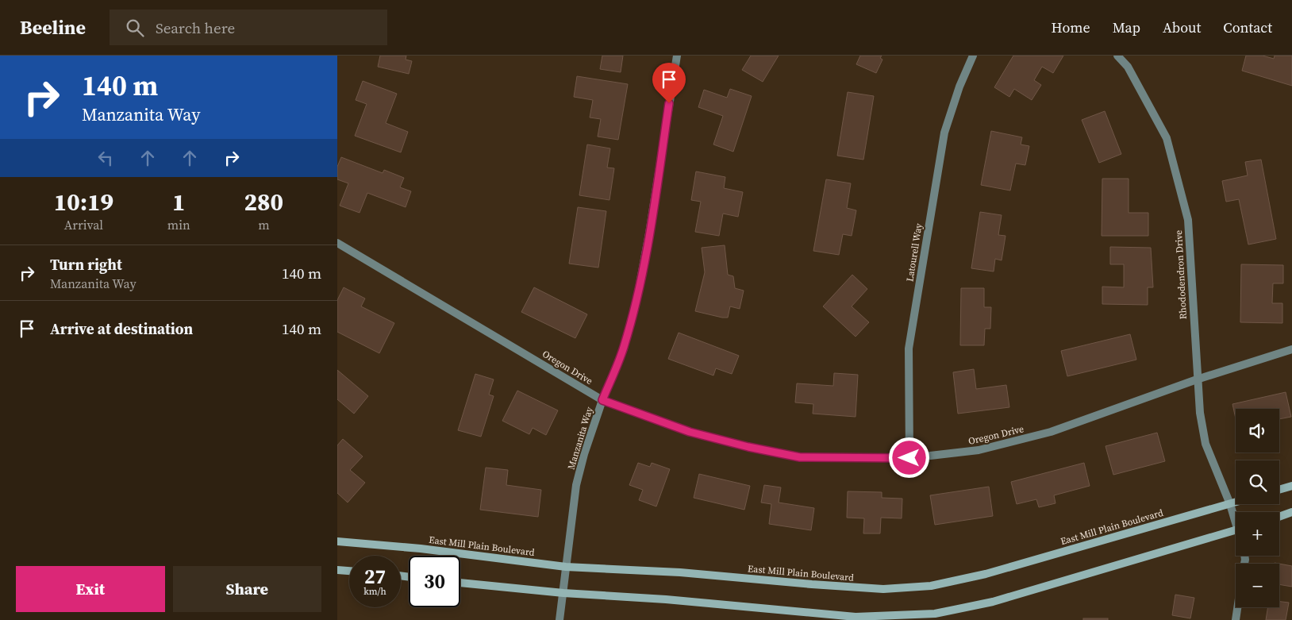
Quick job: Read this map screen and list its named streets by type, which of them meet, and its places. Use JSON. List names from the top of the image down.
{
  "streets": {
    "main road": ["East Mill Plain Boulevard"],
    "street": [
      "Latourell Way",
      "Rhododendron Drive",
      "Oregon Drive",
      "Manzanita Way"
    ]
  },
  "crossings": [
    ["Latourell Way", "Oregon Drive"],
    ["Rhododendron Drive", "Oregon Drive"],
    ["Rhododendron Drive", "East Mill Plain Boulevard"],
    ["Oregon Drive", "Manzanita Way"],
    ["Manzanita Way", "East Mill Plain Boulevard"]
  ],
  "page": {
    "header": "Beeline",
    "search": "Search here",
    "nav": [
      "Home",
      "Map",
      "About",
      "Contact"
    ],
    "turn": ["140 m", "Manzanita Way"],
    "eta": [
      "10:19",
      "Arrival",
      "1",
      "min",
      "280",
      "m"
    ],
    "list": [
      {
        "name": "Turn right",
        "note": "Manzanita Way",
        "value": "140 m"
      },
      {
        "name": "Arrive at destination",
        "value": "140 m"
      }
    ],
    "map_buttons": ["+", "−"],
    "speed": "27 km/h",
    "limit": "30",
    "buttons": ["Exit", "Share"]
  }
}
